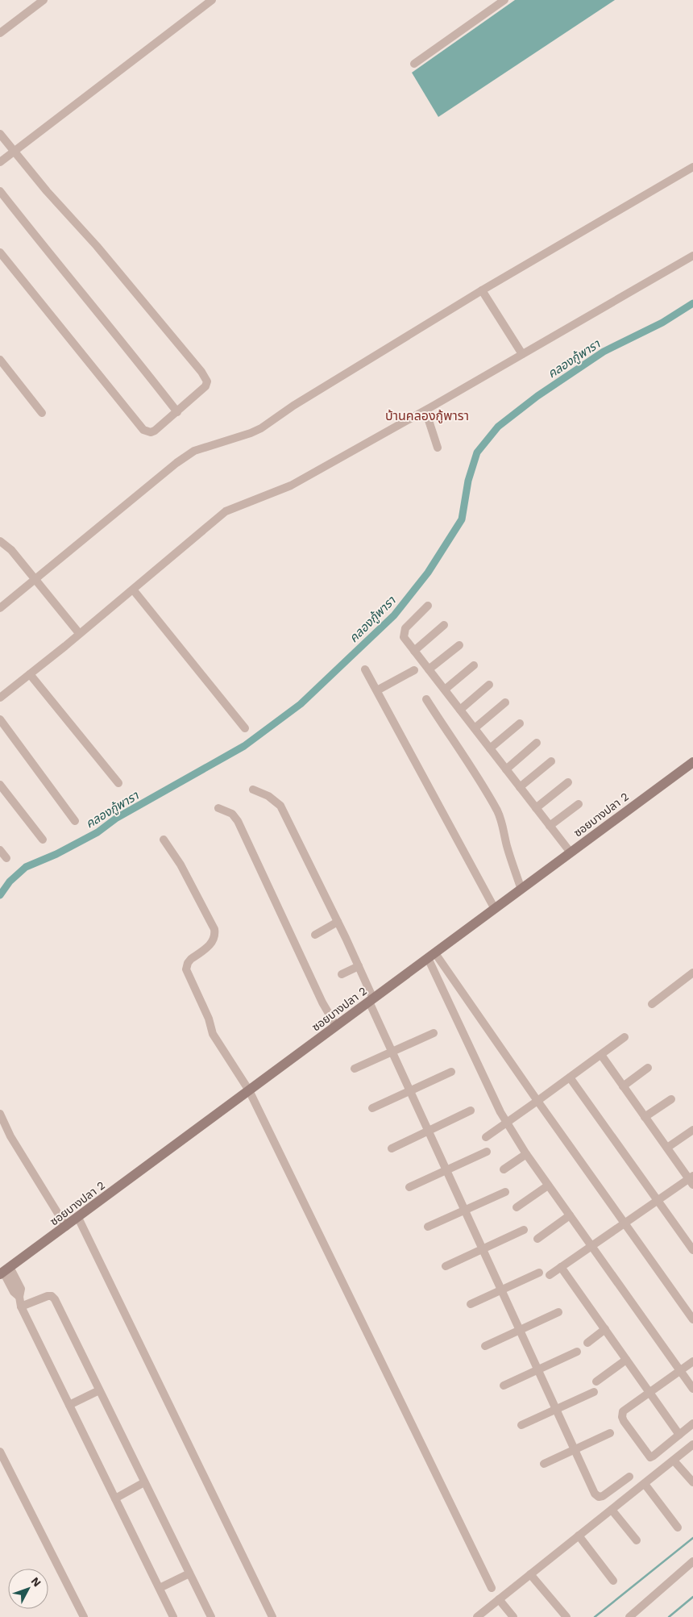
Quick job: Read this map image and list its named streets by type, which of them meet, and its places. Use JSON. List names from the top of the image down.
{
  "streets": {
    "street": ["ซอยบางปลา 2"]
  },
  "districts": ["บ้านคลองกู้พารา"],
  "water": ["คลองกู้พารา"],
  "north": "top right"
}
